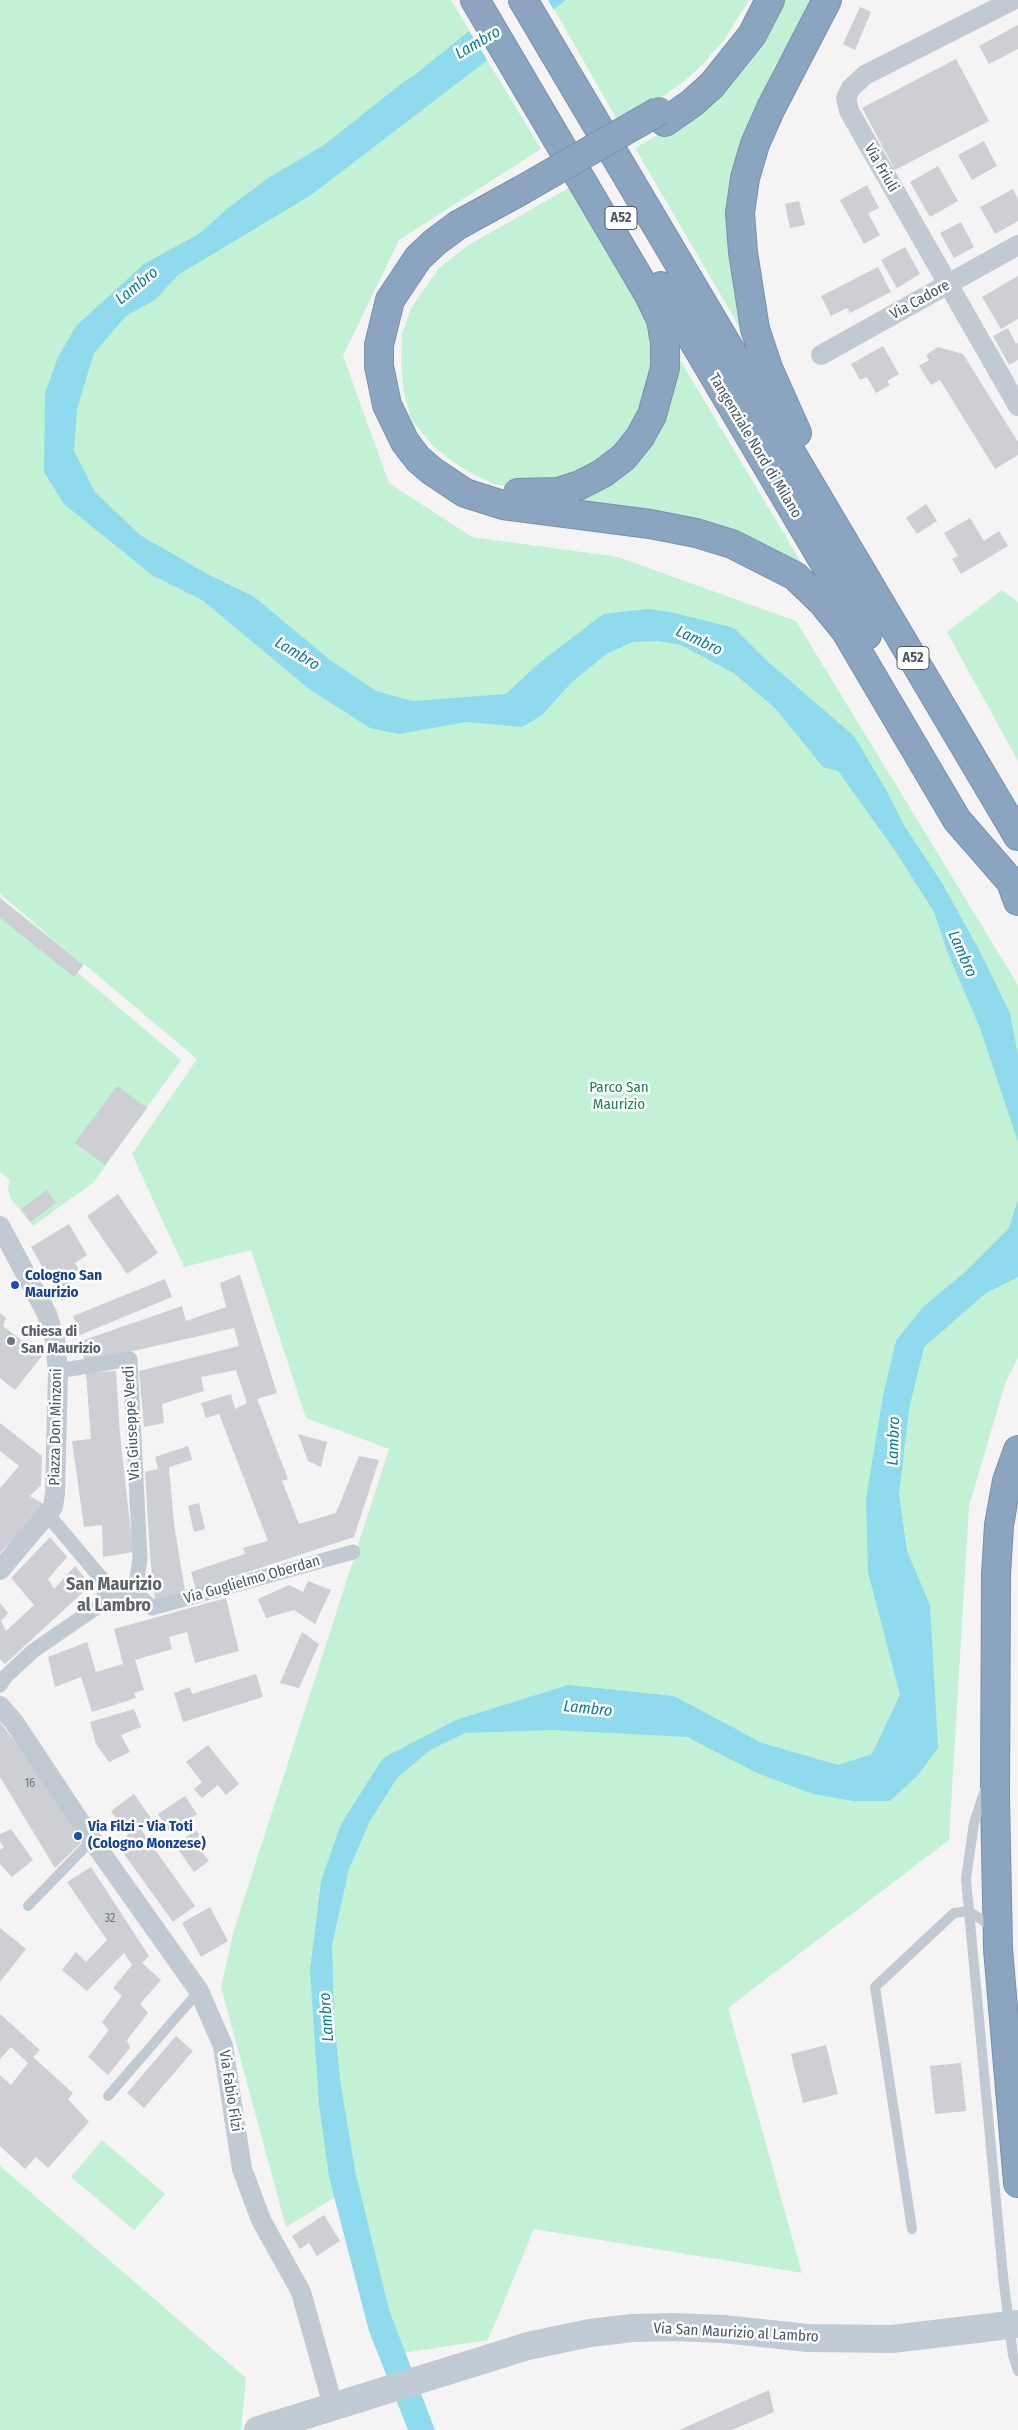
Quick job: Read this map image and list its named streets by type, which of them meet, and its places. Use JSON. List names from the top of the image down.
{
  "streets": {
    "highway": ["A52", "Tangenziale Nord di Milano"],
    "main road": ["Via San Maurizio al Lambro"],
    "street": [
      "Via Friuli",
      "Via Cadore",
      "Via Giuseppe Verdi",
      "Piazza Don Minzoni",
      "Via Guglielmo Oberdan",
      "Via Fabio Filzi"
    ]
  },
  "crossings": [
    ["Via Friuli", "Via Cadore"],
    ["Via Giuseppe Verdi", "Piazza Don Minzoni"],
    ["Via Giuseppe Verdi", "Via Guglielmo Oberdan"],
    ["Via Fabio Filzi", "Via San Maurizio al Lambro"]
  ],
  "districts": ["San Maurizio al Lambro"],
  "water": ["Lambro"],
  "parks": ["Parco San Maurizio"],
  "places": ["Cologno San Maurizio", "Chiesa di San Maurizio", "Via Filzi - Via Toti (Cologno Monzese)"],
  "house_numbers": ["16", "32"]
}
